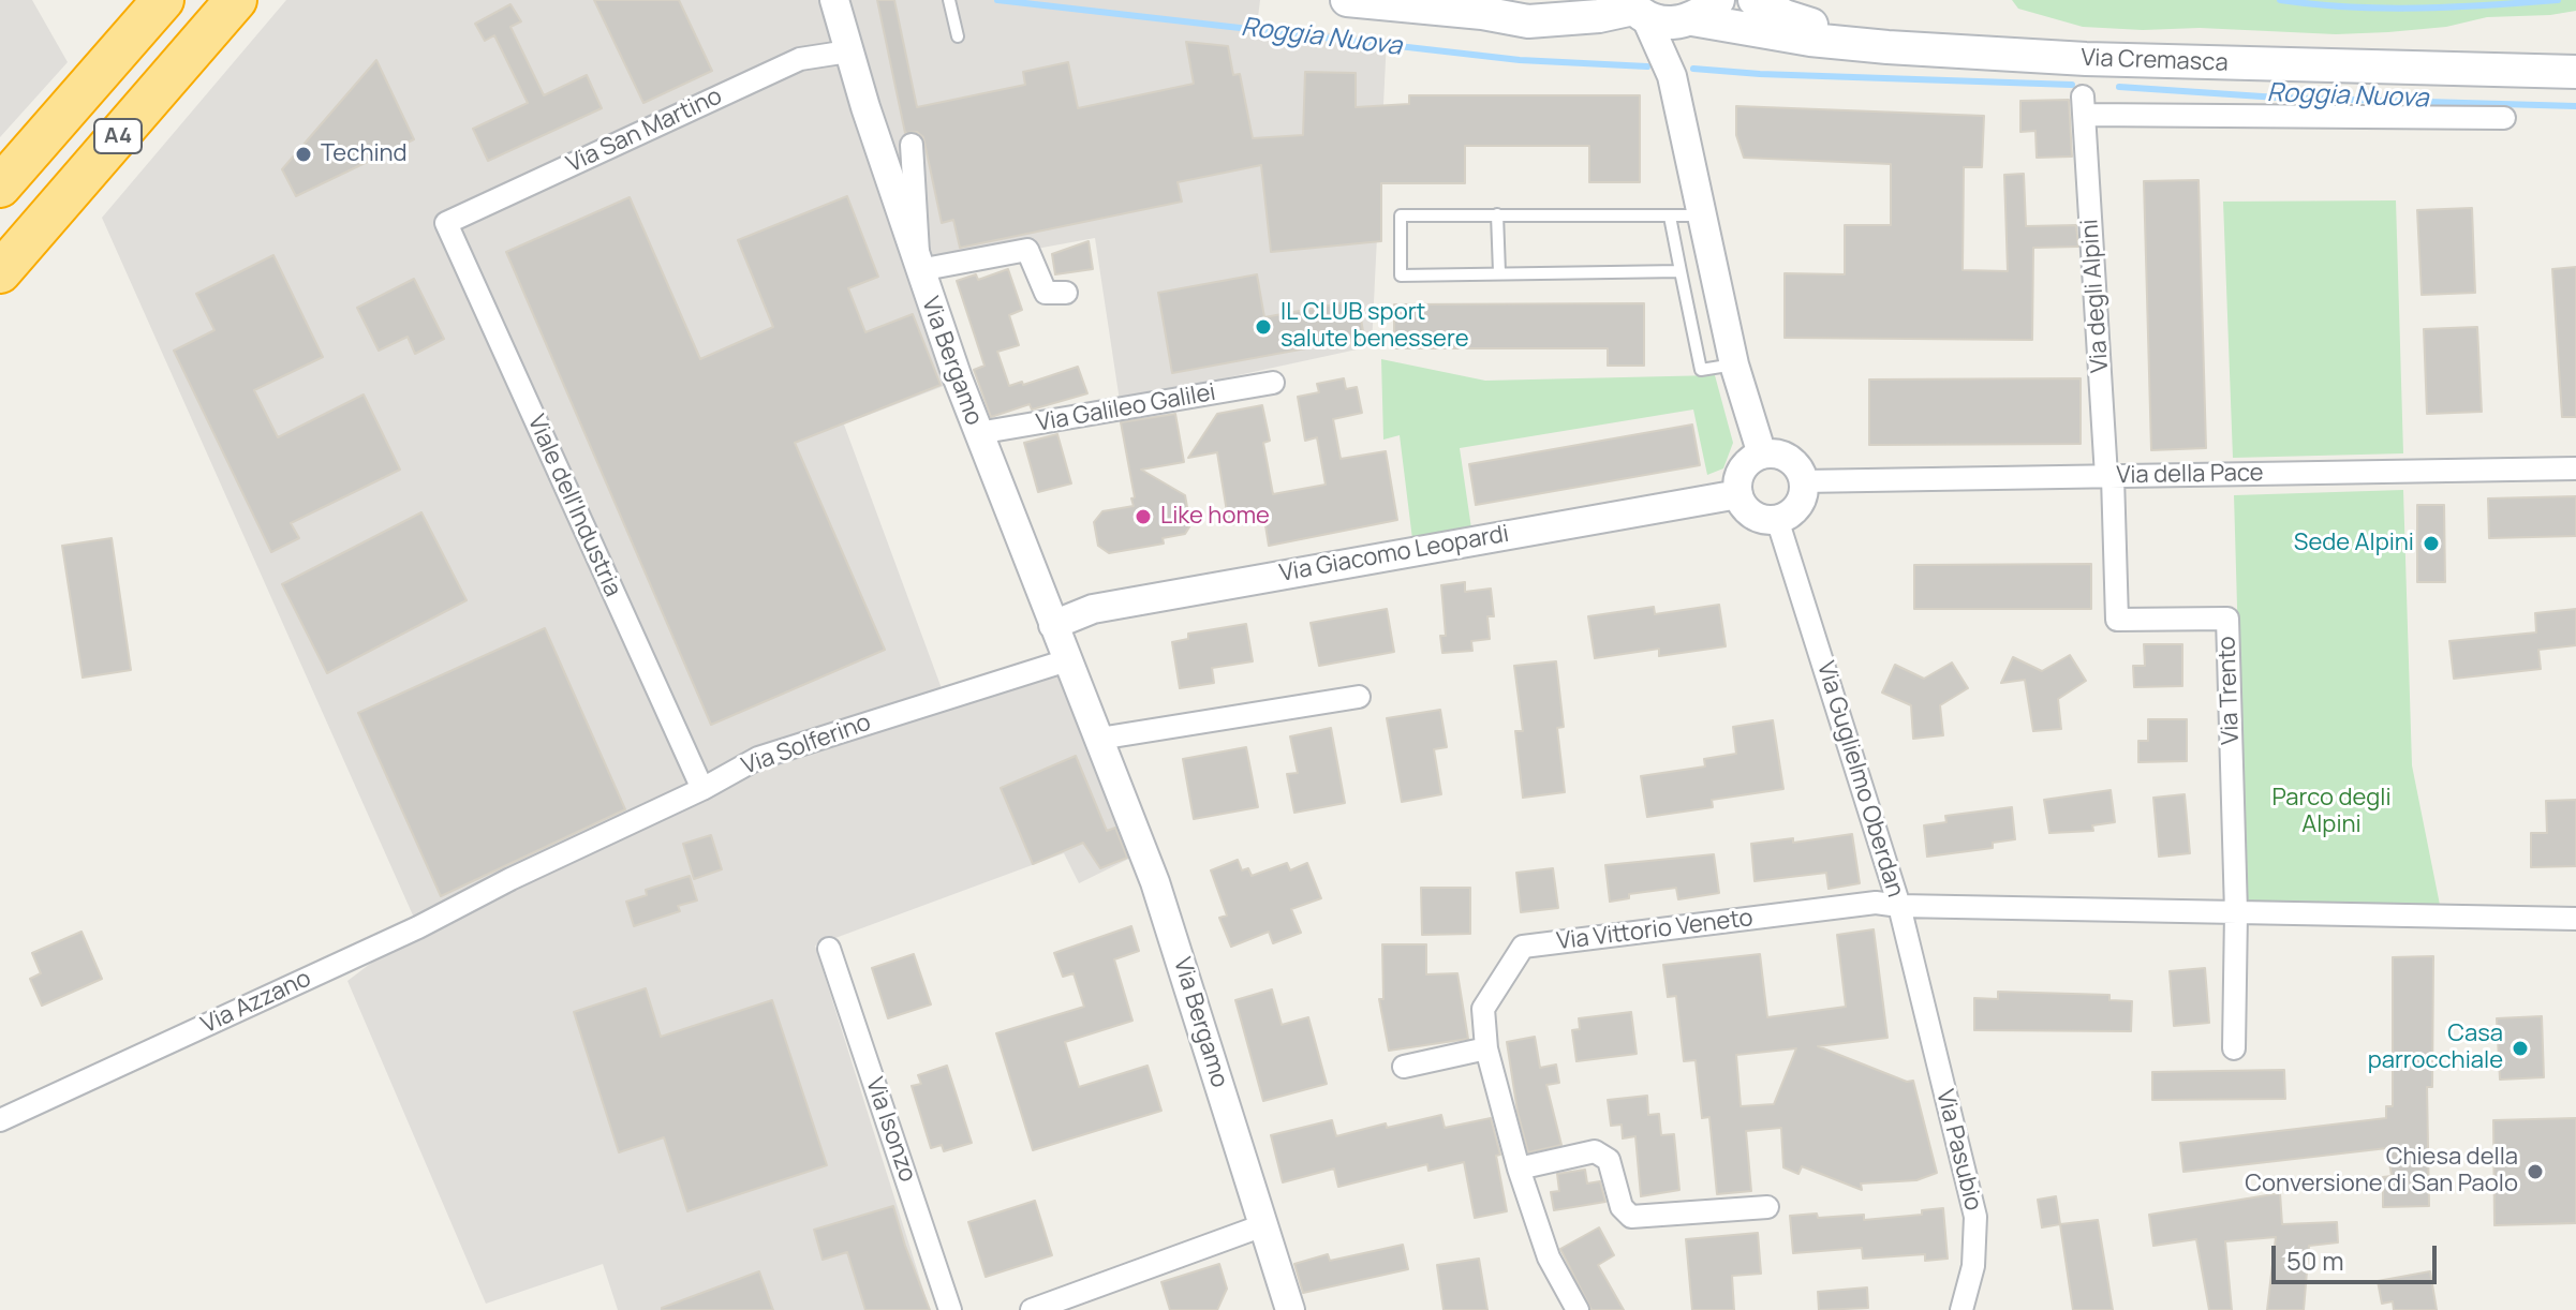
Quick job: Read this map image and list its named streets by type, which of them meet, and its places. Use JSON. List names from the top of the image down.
{
  "streets": {
    "highway": ["A4"],
    "main road": ["Via Cremasca"],
    "street": [
      "Via San Martino",
      "Via degli Alpini",
      "Via Bergamo",
      "Via Galileo Galilei",
      "Via della Pace",
      "Viale dell'Industria",
      "Via Giacomo Leopardi",
      "Via Trento",
      "Via Solferino",
      "Via Guglielmo Oberdan",
      "Via Vittorio Veneto",
      "Via Azzano",
      "Via Isonzo",
      "Via Pasubio"
    ]
  },
  "crossings": [
    ["Via San Martino", "Via Bergamo"],
    ["Via San Martino", "Viale dell'Industria"],
    ["Via degli Alpini", "Via della Pace"],
    ["Via degli Alpini", "Via Trento"],
    ["Via Bergamo", "Via Galileo Galilei"],
    ["Via Bergamo", "Via Giacomo Leopardi"],
    ["Via Bergamo", "Via Solferino"],
    ["Via della Pace", "Via Giacomo Leopardi"],
    ["Via della Pace", "Via Trento"],
    ["Via della Pace", "Via Guglielmo Oberdan"],
    ["Viale dell'Industria", "Via Solferino"],
    ["Via Giacomo Leopardi", "Via Guglielmo Oberdan"],
    ["Via Solferino", "Via Azzano"],
    ["Via Guglielmo Oberdan", "Via Vittorio Veneto"],
    ["Via Guglielmo Oberdan", "Via Pasubio"]
  ],
  "water": ["Roggia Nuova"],
  "parks": ["Parco degli Alpini"],
  "places": [
    "Techind",
    "IL CLUB sport salute benessere",
    "Like home",
    "Sede Alpini",
    "Casa parrocchiale",
    "Chiesa della Conversione di San Paolo"
  ],
  "scale_bar": "50 m"
}
